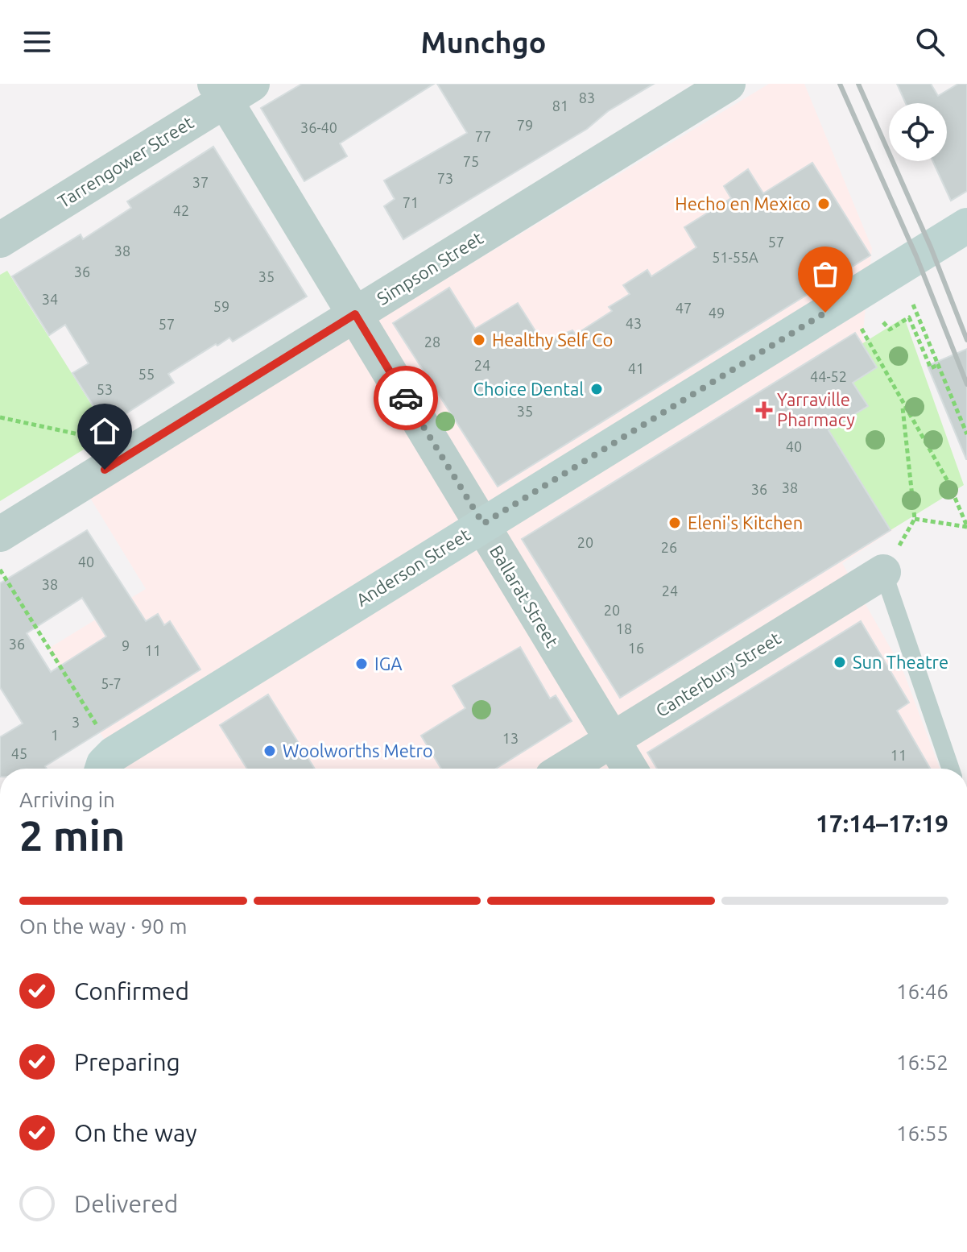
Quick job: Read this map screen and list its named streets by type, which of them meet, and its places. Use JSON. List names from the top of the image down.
{
  "streets": {
    "street": [
      "Tarrengower Street",
      "Simpson Street",
      "Anderson Street",
      "Ballarat Street",
      "Canterbury Street"
    ]
  },
  "crossings": [
    ["Tarrengower Street", "Ballarat Street"],
    ["Simpson Street", "Ballarat Street"],
    ["Anderson Street", "Ballarat Street"],
    ["Ballarat Street", "Canterbury Street"]
  ],
  "places": {
    "other": [
      "Hecho en Mexico",
      "Healthy Self Co",
      "Choice Dental",
      "Eleni's Kitchen",
      "Sun Theatre",
      "IGA",
      "Woolworths Metro"
    ],
    "health": ["Yarraville Pharmacy"]
  },
  "house_numbers": [
    "83",
    "81",
    "79",
    "36-40",
    "77",
    "75",
    "73",
    "37",
    "71",
    "42",
    "57",
    "38",
    "51-55A",
    "36",
    "35",
    "34",
    "59",
    "47",
    "49",
    "43",
    "57",
    "28",
    "24",
    "41",
    "55",
    "44-52",
    "53",
    "35",
    "40",
    "38",
    "36",
    "20",
    "26",
    "40",
    "38",
    "24",
    "20",
    "18",
    "36",
    "9",
    "16",
    "11",
    "5-7",
    "3",
    "1",
    "13",
    "45",
    "11"
  ],
  "page": {
    "header": "Munchgo",
    "heading": ["2 min", "Arriving in", "17:14–17:19"],
    "bar": "On the way · 90 m",
    "list": [
      ["Confirmed", "16:46"],
      ["Preparing", "16:52"],
      ["On the way", "16:55"],
      "Delivered"
    ]
  }
}
